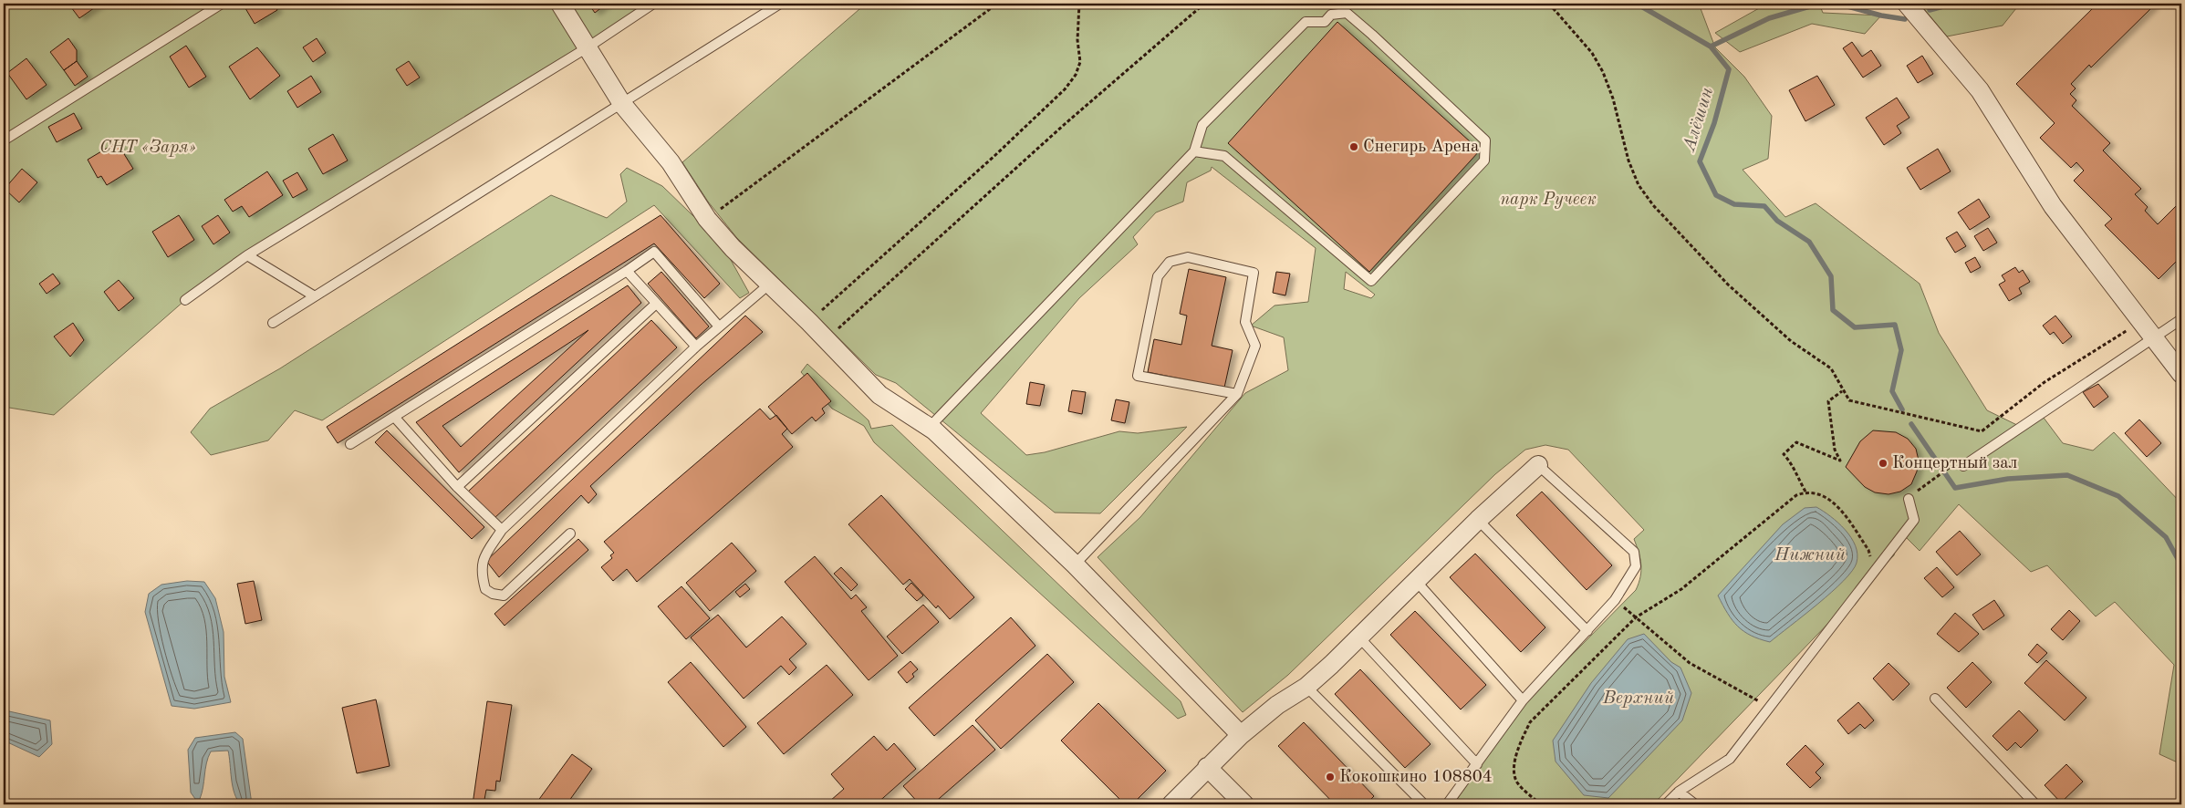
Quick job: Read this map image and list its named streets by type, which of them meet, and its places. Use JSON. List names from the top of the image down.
{
  "water": ["Алёшин", "Нижний", "Верхний"],
  "parks": ["СНТ «Заря»", "парк Ручеек"],
  "places": ["Снегирь Арена", "Концертный зал", "Кокошкино 108804"]
}
